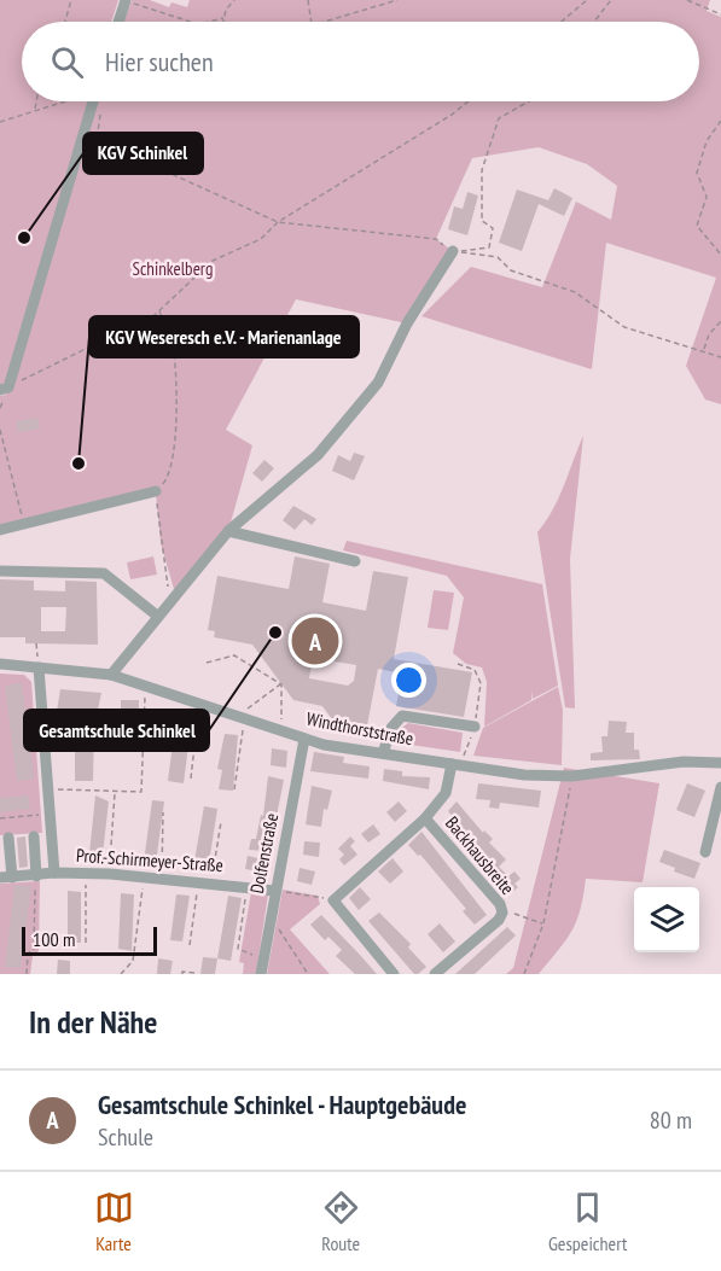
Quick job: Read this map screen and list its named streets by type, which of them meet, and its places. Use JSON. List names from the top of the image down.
{
  "streets": {
    "street": [
      "Windthorststraße",
      "Dolfenstraße",
      "Backhausbreite",
      "Prof.-Schirmeyer-Straße"
    ]
  },
  "crossings": [
    ["Windthorststraße", "Dolfenstraße"],
    ["Windthorststraße", "Backhausbreite"],
    ["Windthorststraße", "Prof.-Schirmeyer-Straße"],
    ["Dolfenstraße", "Prof.-Schirmeyer-Straße"]
  ],
  "parks": ["Schinkelberg"],
  "places": ["KGV Schinkel", "KGV Weseresch e.V. - Marienanlage", "Gesamtschule Schinkel"],
  "scale_bar": "100 m",
  "page": {
    "search": "Hier suchen",
    "pins": "A",
    "scale": "100 m",
    "heading": "In der Nähe",
    "list": [
      {
        "mark": "A",
        "name": "Gesamtschule Schinkel - Hauptgebäude",
        "note": "Schule",
        "value": "80 m"
      }
    ],
    "nav": ["Karte", "Route", "Gespeichert"]
  }
}
